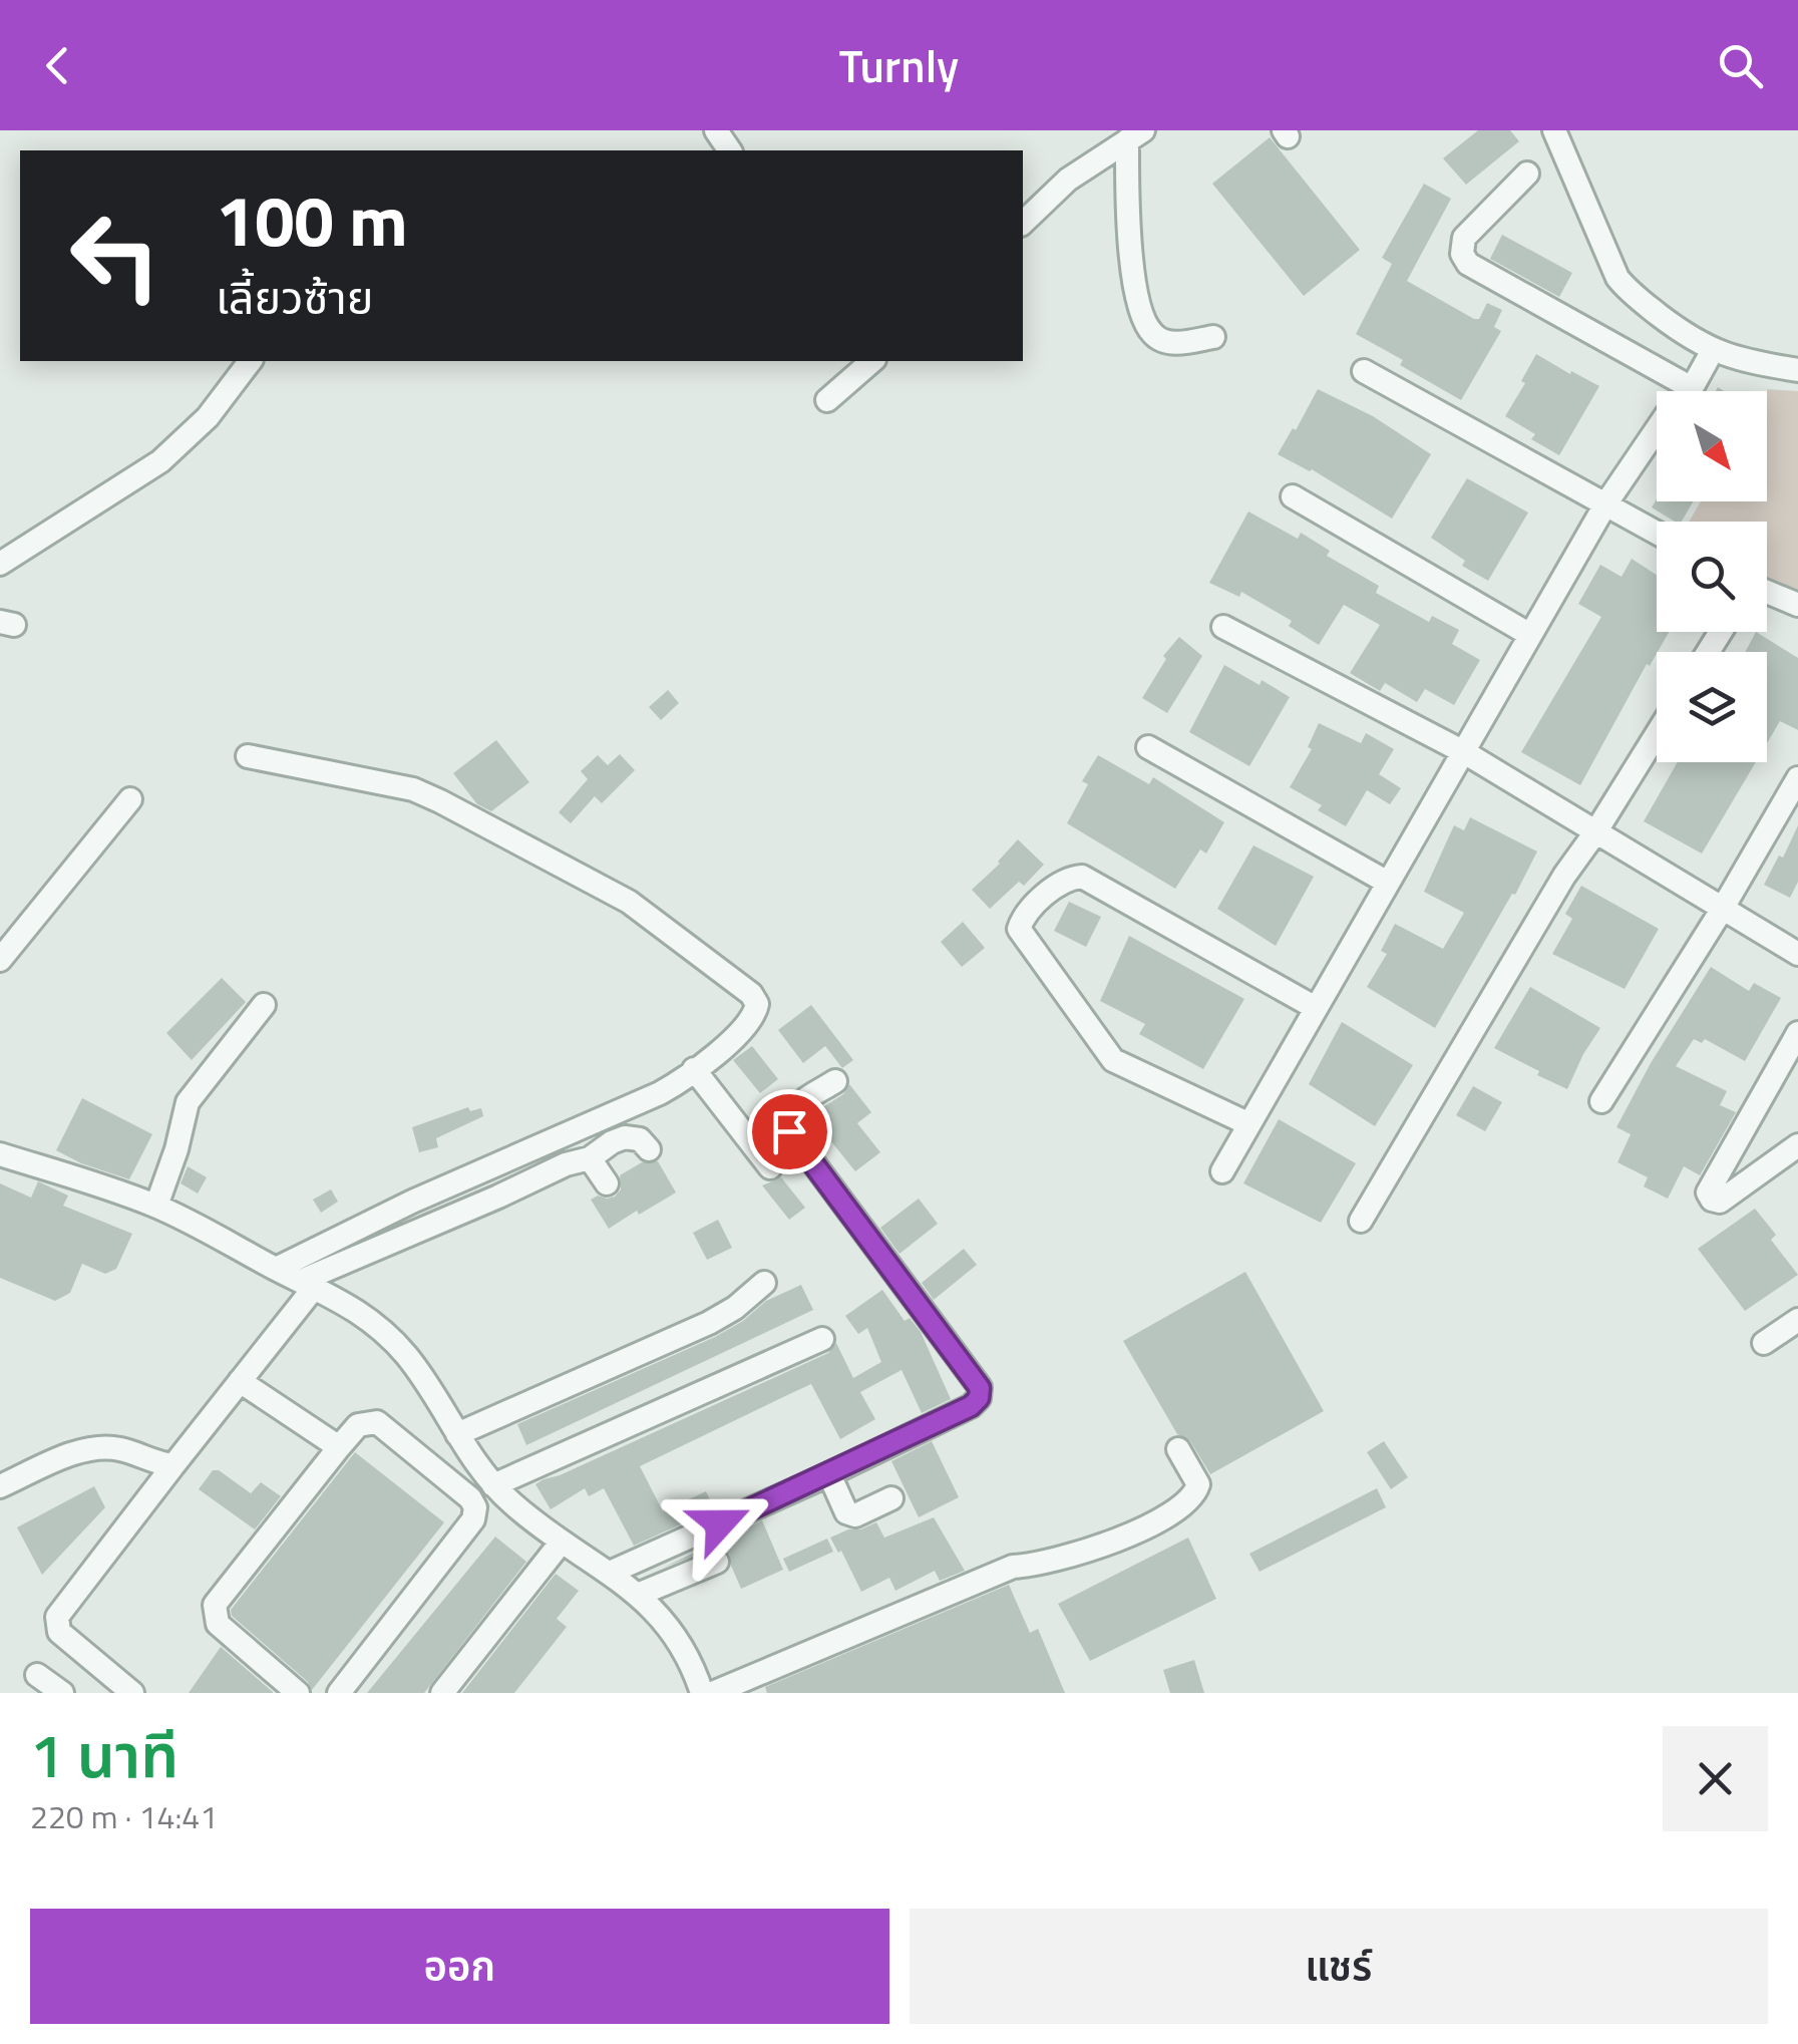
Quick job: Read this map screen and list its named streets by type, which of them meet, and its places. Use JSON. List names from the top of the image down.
{
  "north": "bottom right",
  "page": {
    "header": "Turnly",
    "turn": ["100 m", "เลี้ยวซ้าย"],
    "heading": ["1 นาที", "220 m · 14:41"],
    "buttons": ["ออก", "แชร์"]
  }
}
